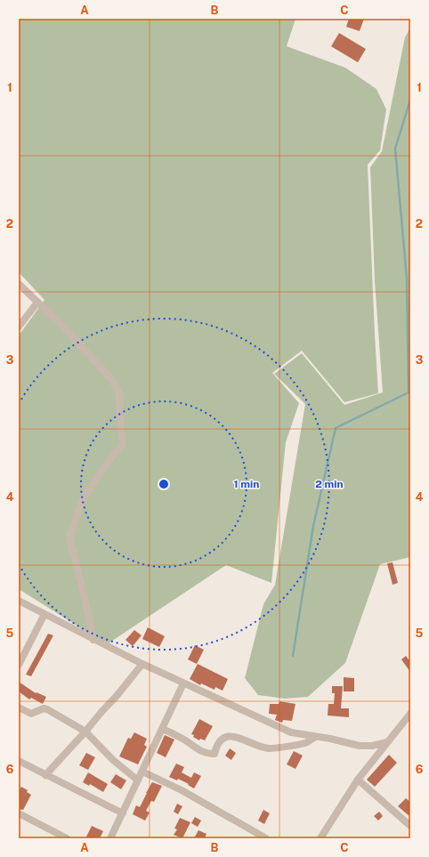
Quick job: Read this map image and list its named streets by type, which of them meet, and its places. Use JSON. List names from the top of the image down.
{
  "grid": {
    "columns": ["A", "B", "C"],
    "rows": [
      "1",
      "2",
      "3",
      "4",
      "5",
      "6"
    ]
  },
  "rings": ["1 min", "2 min"]
}
